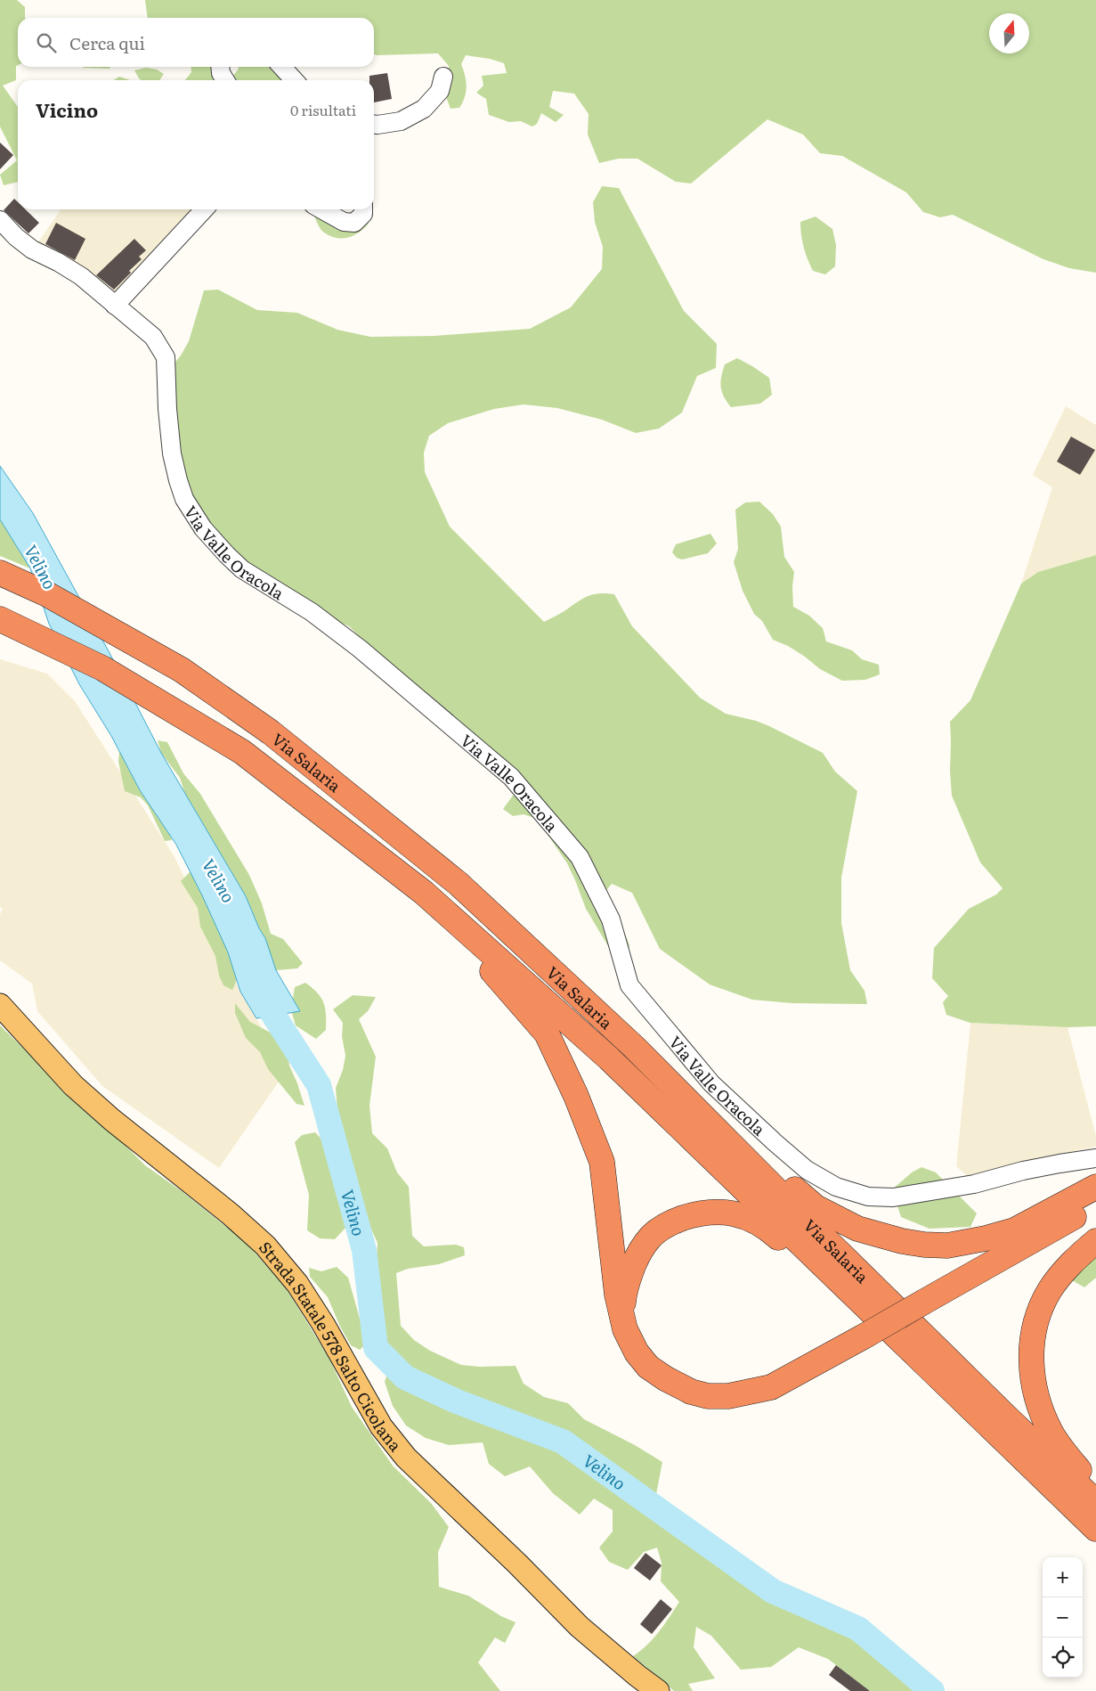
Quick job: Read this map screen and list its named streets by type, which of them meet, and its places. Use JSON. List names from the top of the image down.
{
  "streets": {
    "highway": ["Via Salaria"],
    "main road": ["Strada Statale 578 Salto Cicolana"],
    "street": ["Via Valle Oracola"]
  },
  "water": ["Velino"],
  "north": "top",
  "page": {
    "search": "Cerca qui",
    "heading": ["Vicino", "0 risultati"],
    "map_buttons": ["+", "−"]
  }
}
